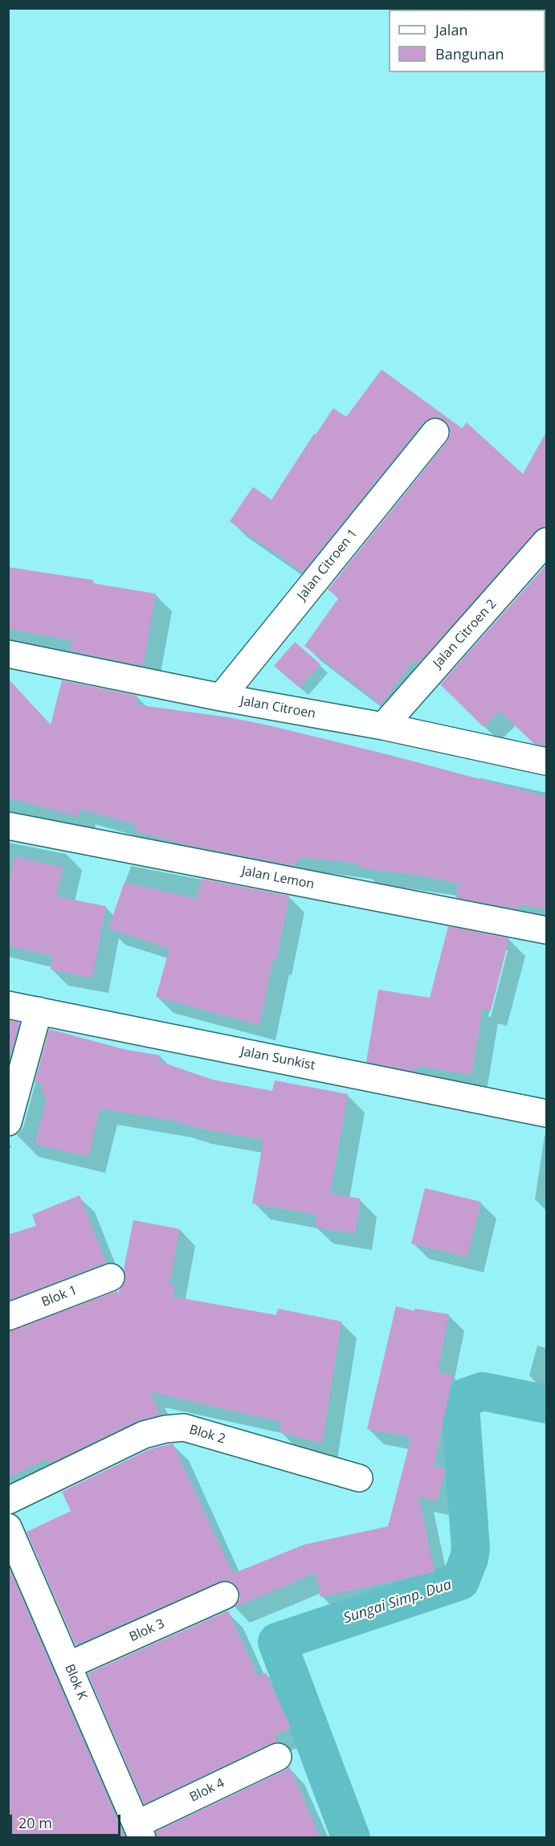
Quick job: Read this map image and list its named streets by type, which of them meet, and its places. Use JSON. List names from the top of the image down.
{
  "streets": {
    "street": [
      "Jalan Citroen 1",
      "Jalan Citroen 2",
      "Jalan Citroen",
      "Jalan Lemon",
      "Jalan Sunkist",
      "Blok 1",
      "Blok 2",
      "Blok 3",
      "Blok K",
      "Blok 4"
    ]
  },
  "crossings": [
    ["Jalan Citroen 1", "Jalan Citroen"],
    ["Jalan Citroen 2", "Jalan Citroen"],
    ["Blok 3", "Blok K"],
    ["Blok K", "Blok 4"]
  ],
  "water": ["Sungai Simp. Dua"],
  "legend": ["Jalan", "Bangunan"],
  "scale_bar": "20 m"
}
